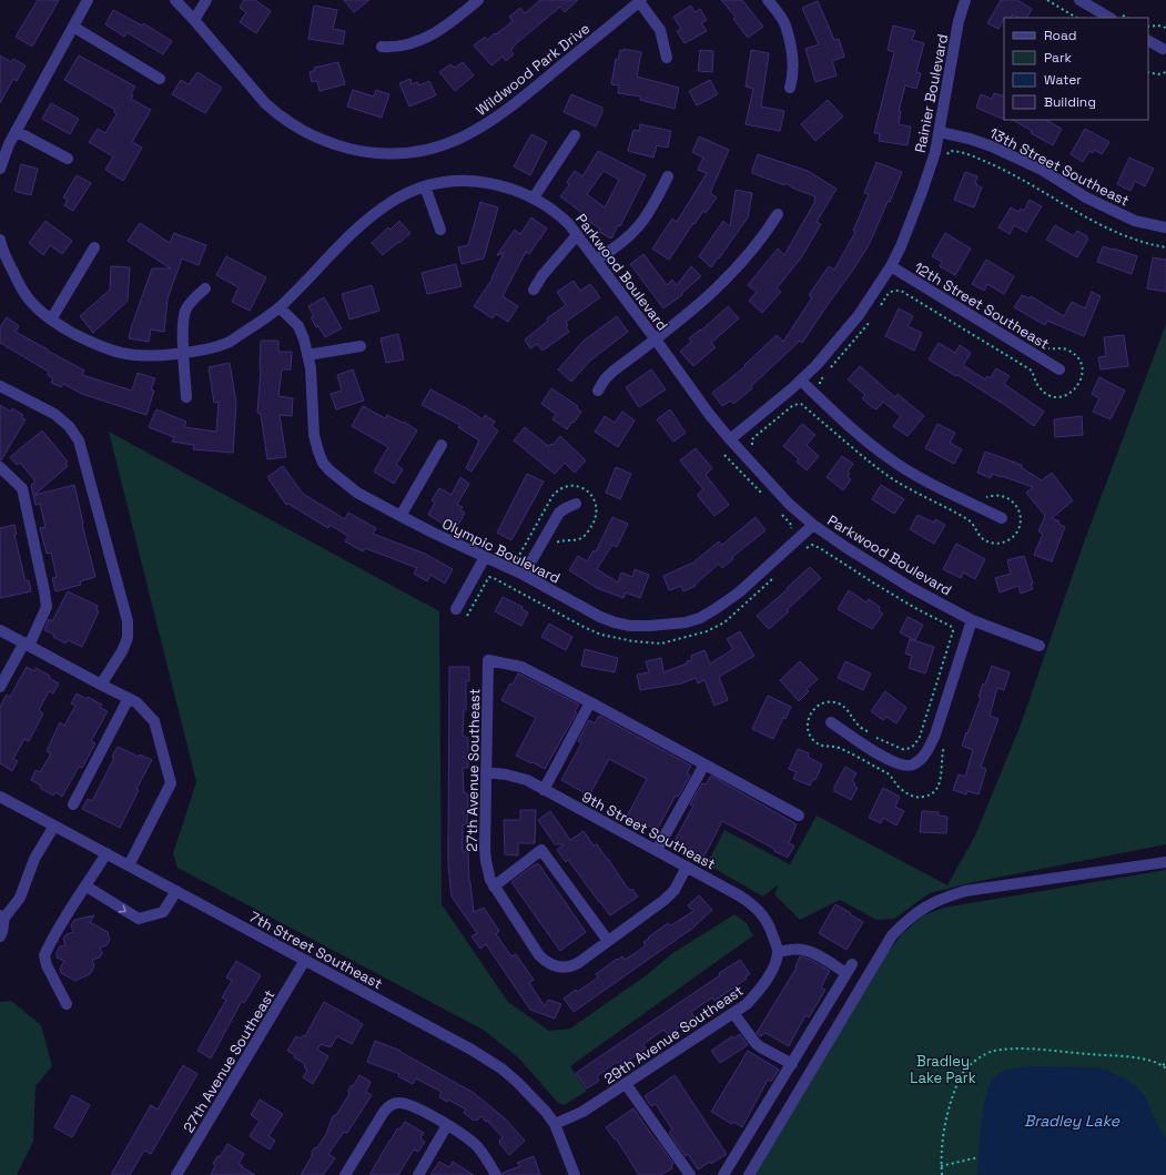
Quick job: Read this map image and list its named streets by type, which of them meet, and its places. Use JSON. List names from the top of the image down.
{
  "streets": {
    "street": [
      "Wildwood Park Drive",
      "Rainier Boulevard",
      "13th Street Southeast",
      "Parkwood Boulevard",
      "12th Street Southeast",
      "Olympic Boulevard",
      "27th Avenue Southeast",
      "9th Street Southeast",
      "7th Street Southeast",
      "29th Avenue Southeast"
    ]
  },
  "crossings": [
    ["Rainier Boulevard", "13th Street Southeast"],
    ["Rainier Boulevard", "Parkwood Boulevard"],
    ["Rainier Boulevard", "12th Street Southeast"],
    ["Parkwood Boulevard", "Olympic Boulevard"],
    ["27th Avenue Southeast", "9th Street Southeast"],
    ["27th Avenue Southeast", "7th Street Southeast"],
    ["9th Street Southeast", "29th Avenue Southeast"],
    ["7th Street Southeast", "29th Avenue Southeast"]
  ],
  "water": ["Bradley Lake"],
  "parks": ["Bradley Lake Park"],
  "legend": [
    "Road",
    "Park",
    "Water",
    "Building"
  ]
}
